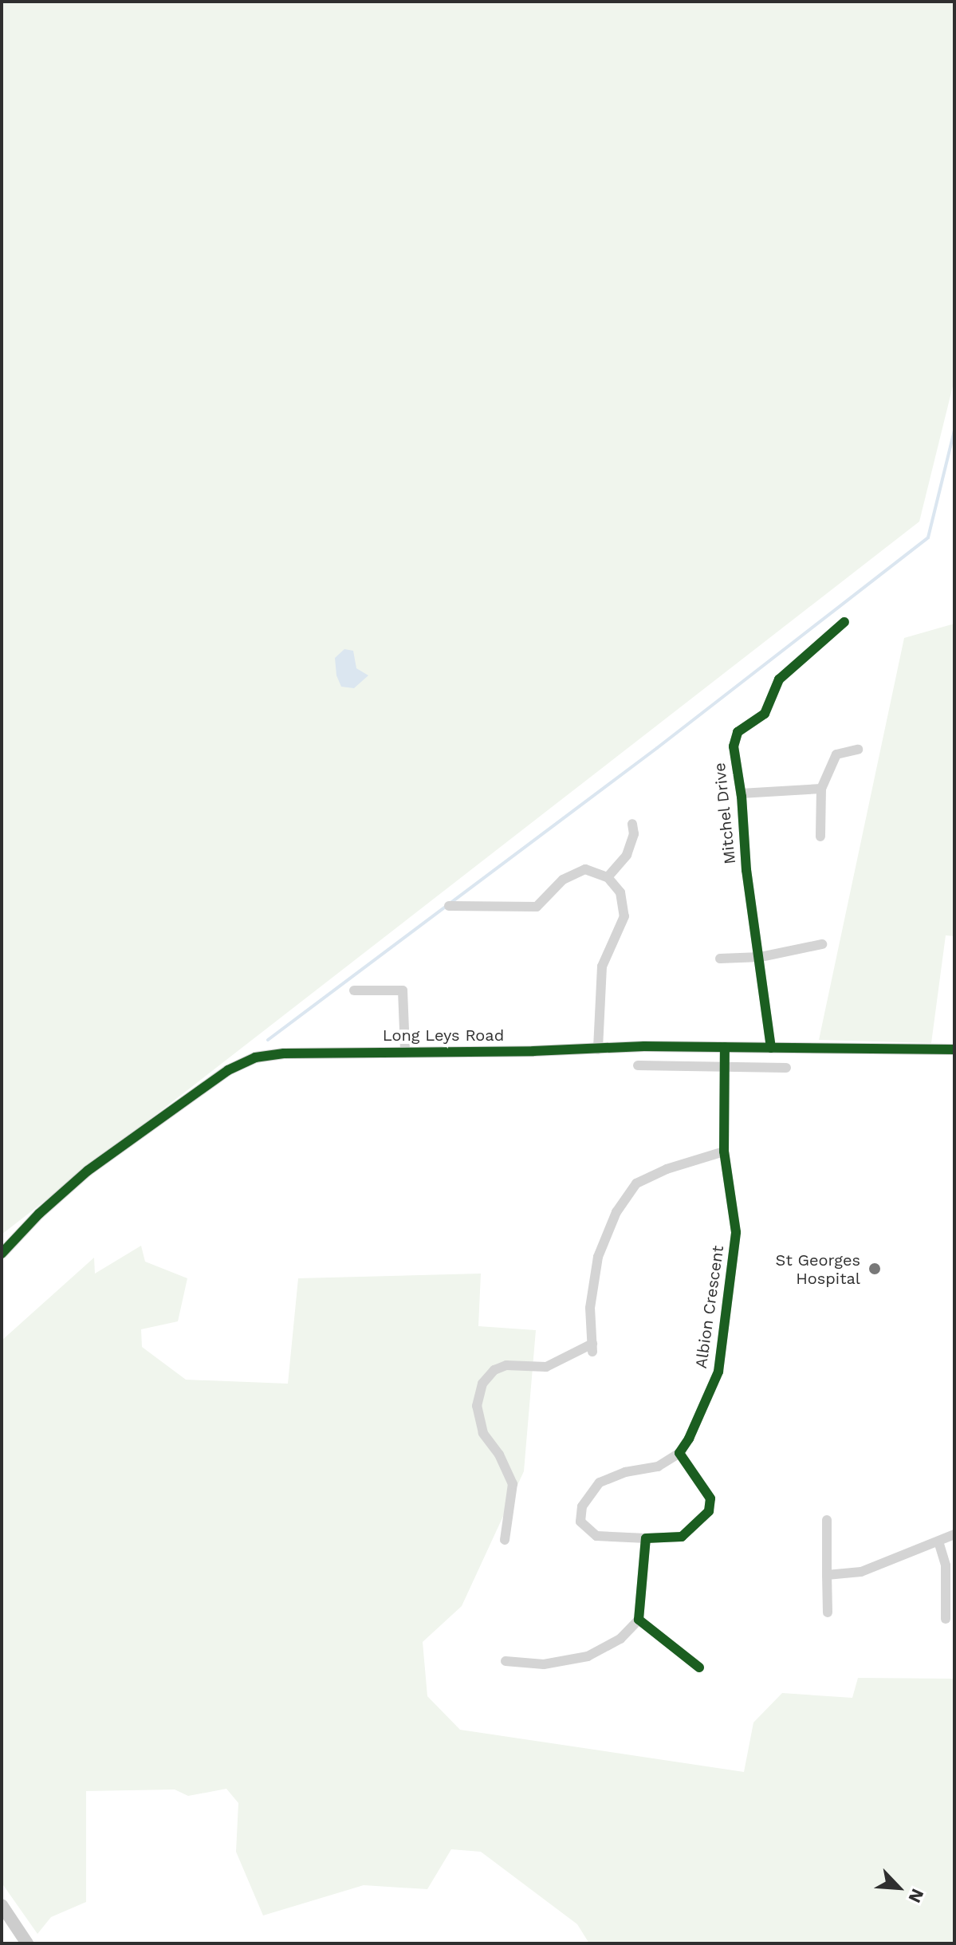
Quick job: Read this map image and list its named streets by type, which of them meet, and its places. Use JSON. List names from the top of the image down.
{
  "streets": {
    "street": ["Mitchel Drive", "Long Leys Road", "Albion Crescent"]
  },
  "crossings": [
    ["Mitchel Drive", "Long Leys Road"],
    ["Long Leys Road", "Albion Crescent"]
  ],
  "places": ["St Georges Hospital"],
  "north": "bottom right"
}
